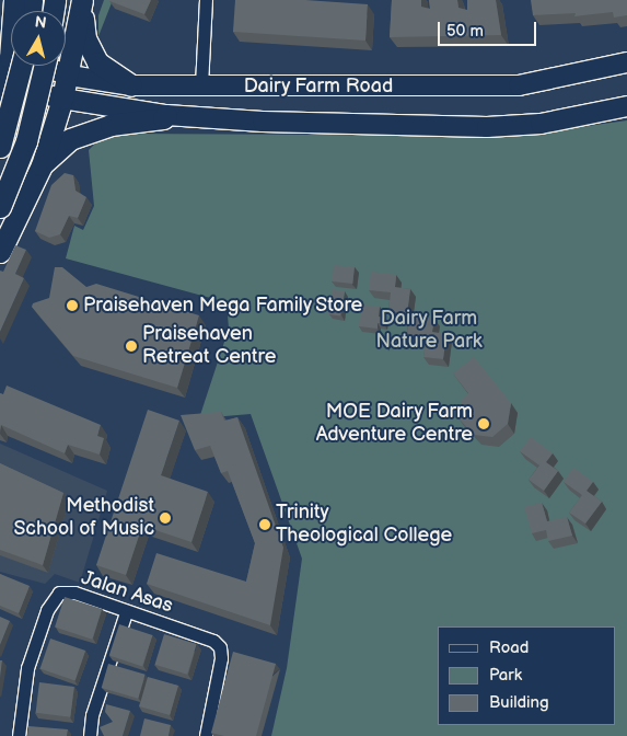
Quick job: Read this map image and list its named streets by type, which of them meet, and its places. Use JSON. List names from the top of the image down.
{
  "streets": {
    "main road": ["Dairy Farm Road"],
    "street": ["Jalan Asas"]
  },
  "parks": ["Dairy Farm Nature Park"],
  "places": [
    "Praisehaven Mega Family Store",
    "Praisehaven Retreat Centre",
    "MOE Dairy Farm Adventure Centre",
    "Methodist School of Music",
    "Trinity Theological College"
  ],
  "legend": ["Road", "Park", "Building"],
  "scale_bar": "50 m",
  "north": "top"
}
